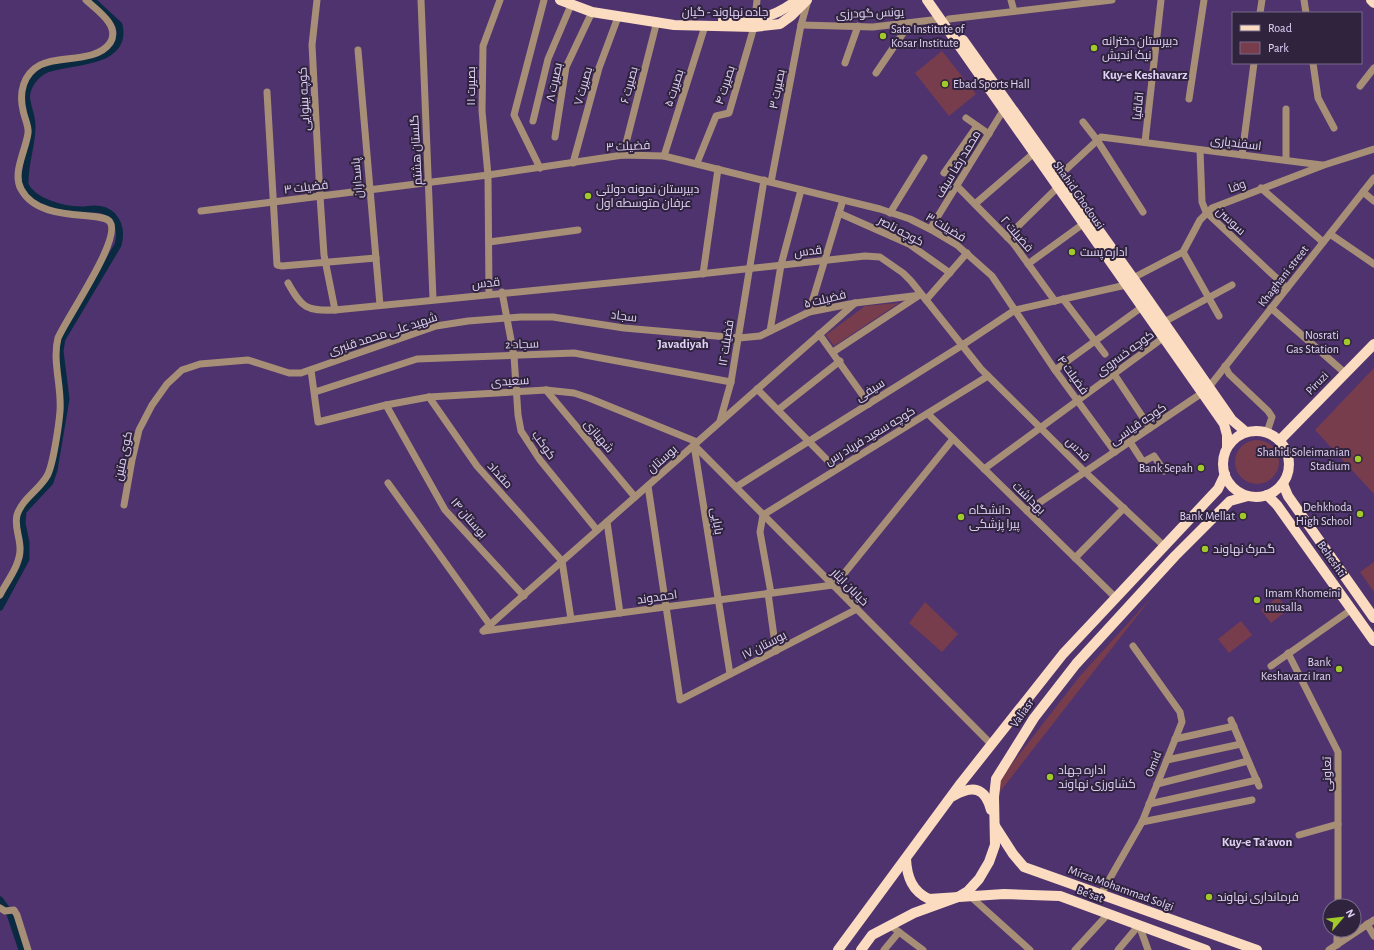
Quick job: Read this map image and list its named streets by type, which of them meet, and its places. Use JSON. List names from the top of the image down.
{
  "streets": {
    "main road": [
      "جاده نهاوند - گیان",
      "Shahid Ghodousi",
      "Piruzi",
      "Beheshti",
      "Valiasr",
      "Mirza Mohammad Solgi",
      "Be'sat"
    ],
    "street": [
      "یونس گودرزی",
      "بصیرت ۸",
      "بصیرت ۶",
      "بصیرت ۴",
      "بصیرت ۱۱",
      "بصیرت ۷",
      "بصیرت ۵",
      "بصیرت ۳",
      "کوچه بینوایی",
      "اقاقیا",
      "اسفندیاری",
      "فضیلت ۳",
      "گلستان هشتم",
      "محمد رضا سیف",
      "پاسداران",
      "وفا",
      "سوسن",
      "کوچه ناصر",
      "فضیلت ۲",
      "قدس",
      "Khaghani street",
      "فضیلت ۵",
      "سجاد",
      "شهید علی محمد قنبری",
      "فضیلت ۱۲",
      "سجاد 2",
      "کوچه خسروی",
      "فضیلت ۴",
      "سعیدی",
      "سیفی",
      "کوچه قیاسی",
      "شهبازی",
      "کوچه سعید فریاد رس",
      "کوکب",
      "کوی متین",
      "بوستان",
      "مقداد",
      "بهداشت",
      "بوستان ۱۴",
      "بابایی",
      "خیابان ایثار",
      "احمدوند",
      "بوستان ۱۷",
      "Omid",
      "تعاونی"
    ]
  },
  "crossings": [
    ["جاده نهاوند - گیان", "بصیرت ۸"],
    ["جاده نهاوند - گیان", "بصیرت ۶"],
    ["جاده نهاوند - گیان", "بصیرت ۴"],
    ["جاده نهاوند - گیان", "بصیرت ۷"],
    ["جاده نهاوند - گیان", "بصیرت ۵"],
    ["جاده نهاوند - گیان", "بصیرت ۳"],
    ["یونس گودرزی", "بصیرت ۳"],
    ["یونس گودرزی", "Shahid Ghodousi"],
    ["بصیرت ۶", "فضیلت ۳"],
    ["بصیرت ۴", "فضیلت ۳"],
    ["بصیرت ۱۱", "فضیلت ۳"],
    ["بصیرت ۱۱", "قدس"],
    ["بصیرت ۷", "فضیلت ۳"],
    ["بصیرت ۵", "فضیلت ۳"],
    ["بصیرت ۳", "فضیلت ۳"],
    ["بصیرت ۳", "قدس"],
    ["بصیرت ۳", "فضیلت ۱۲"],
    ["کوچه بینوایی", "فضیلت ۳"],
    ["اقاقیا", "اسفندیاری"],
    ["اسفندیاری", "وفا"],
    ["اسفندیاری", "سوسن"],
    ["فضیلت ۳", "گلستان هشتم"],
    ["فضیلت ۳", "محمد رضا سیف"],
    ["فضیلت ۳", "پاسداران"],
    ["فضیلت ۳", "فضیلت ۴"],
    ["فضیلت ۳", "سیفی"],
    ["گلستان هشتم", "قدس"],
    ["محمد رضا سیف", "Shahid Ghodousi"],
    ["محمد رضا سیف", "فضیلت ۲"],
    ["پاسداران", "قدس"],
    ["وفا", "سوسن"],
    ["Shahid Ghodousi", "Khaghani street"],
    ["Shahid Ghodousi", "کوچه خسروی"],
    ["Shahid Ghodousi", "Piruzi"],
    ["Shahid Ghodousi", "کوچه قیاسی"],
    ["Shahid Ghodousi", "Beheshti"],
    ["Shahid Ghodousi", "Valiasr"],
    ["سوسن", "Khaghani street"],
    ["قدس", "فضیلت ۵"],
    ["قدس", "فضیلت ۱۲"],
    ["قدس", "کوچه خسروی"],
    ["قدس", "سیفی"],
    ["قدس", "کوچه قیاسی"],
    ["قدس", "کوچه سعید فریاد رس"],
    ["قدس", "کوکب"],
    ["قدس", "Valiasr"],
    ["Khaghani street", "کوچه قیاسی"],
    ["فضیلت ۵", "سجاد"],
    ["فضیلت ۵", "فضیلت ۱۲"],
    ["فضیلت ۵", "بوستان"],
    ["سجاد", "شهید علی محمد قنبری"],
    ["سجاد", "فضیلت ۱۲"],
    ["سجاد", "کوکب"],
    ["شهید علی محمد قنبری", "کوکب"],
    ["شهید علی محمد قنبری", "کوی متین"],
    ["فضیلت ۱۲", "سجاد 2"],
    ["فضیلت ۱۲", "بوستان"],
    ["سجاد 2", "سعیدی"],
    ["سجاد 2", "کوکب"],
    ["کوچه خسروی", "فضیلت ۴"],
    ["کوچه خسروی", "بهداشت"],
    ["فضیلت ۴", "سیفی"],
    ["فضیلت ۴", "کوچه قیاسی"],
    ["سعیدی", "شهبازی"],
    ["سعیدی", "کوکب"],
    ["سعیدی", "بوستان"],
    ["سعیدی", "مقداد"],
    ["سعیدی", "بوستان ۱۴"],
    ["سعیدی", "بابایی"],
    ["سعیدی", "خیابان ایثار"],
    ["Piruzi", "Beheshti"],
    ["Piruzi", "Valiasr"],
    ["سیفی", "خیابان ایثار"],
    ["کوچه قیاسی", "بهداشت"],
    ["شهبازی", "بوستان"],
    ["کوچه سعید فریاد رس", "بهداشت"],
    ["کوچه سعید فریاد رس", "خیابان ایثار"],
    ["کوکب", "بوستان"],
    ["بوستان", "مقداد"],
    ["بوستان", "بوستان ۱۴"],
    ["بوستان", "بابایی"],
    ["بوستان", "خیابان ایثار"],
    ["بوستان", "احمدوند"],
    ["بهداشت", "Valiasr"],
    ["بابایی", "خیابان ایثار"],
    ["بابایی", "احمدوند"],
    ["بابایی", "بوستان ۱۷"],
    ["Beheshti", "Valiasr"],
    ["خیابان ایثار", "احمدوند"],
    ["خیابان ایثار", "بوستان ۱۷"],
    ["خیابان ایثار", "Valiasr"],
    ["احمدوند", "بوستان ۱۷"],
    ["Valiasr", "Mirza Mohammad Solgi"],
    ["Valiasr", "Be'sat"],
    ["Omid", "Mirza Mohammad Solgi"],
    ["Mirza Mohammad Solgi", "Be'sat"]
  ],
  "districts": ["Kuy-e Keshavarz", "Javadiyah", "Kuy-e Ta'avon"],
  "places": [
    "Sata Institute of Kosar Institute",
    "دبیرستان دخترانه نیک اندیش",
    "Ebad Sports Hall",
    "دبیرستان نمونه دولتی عرفان متوسطه اول",
    "اداره پست",
    "Nosrati Gas Station",
    "Shahid Soleimanian Stadium",
    "Bank Sepah",
    "Dehkhoda High School",
    "Bank Mellat",
    "دانشگاه پیرا پزشکی",
    "گمرک نهاوند",
    "Imam Khomeini musalla",
    "Bank Keshavarzi Iran",
    "اداره جهاد کشاورزی نهاوند",
    "فرمانداری نهاوند"
  ],
  "legend": ["Road", "Park"],
  "north": "top right"
}
